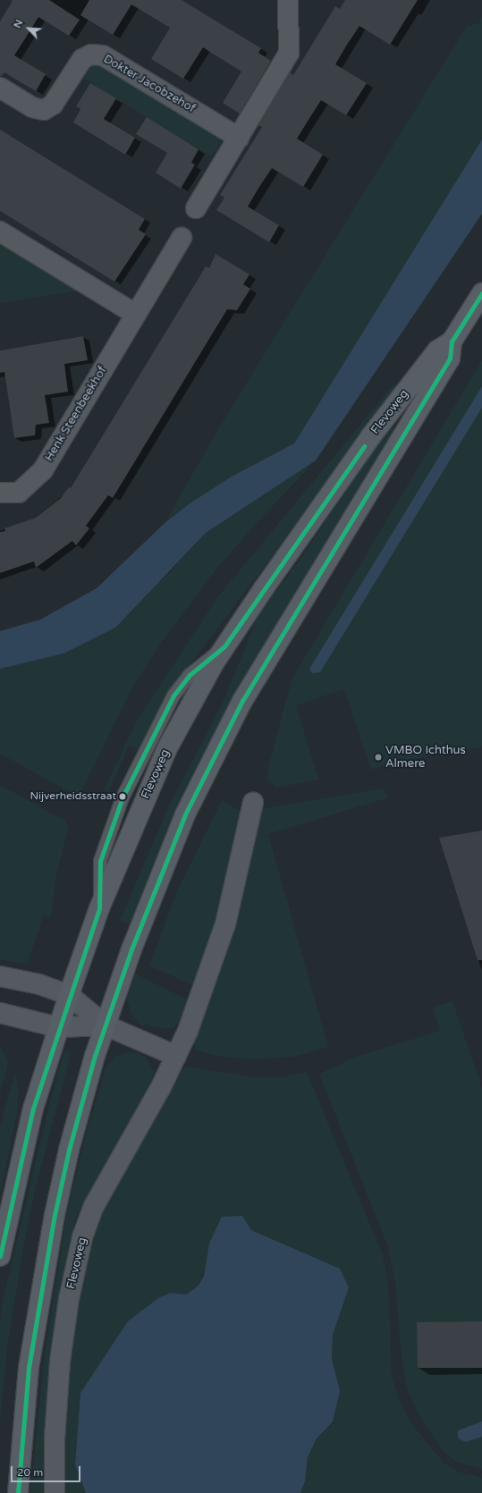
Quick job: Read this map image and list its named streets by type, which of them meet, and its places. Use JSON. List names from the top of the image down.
{
  "streets": {
    "main road": ["Flevoweg"],
    "street": ["Dokter Jacobzehof", "Henk Steenbeekhof"]
  },
  "places": ["VMBO Ichthus Almere", "Nijverheidsstraat"],
  "scale_bar": "20 m",
  "north": "top left"
}
